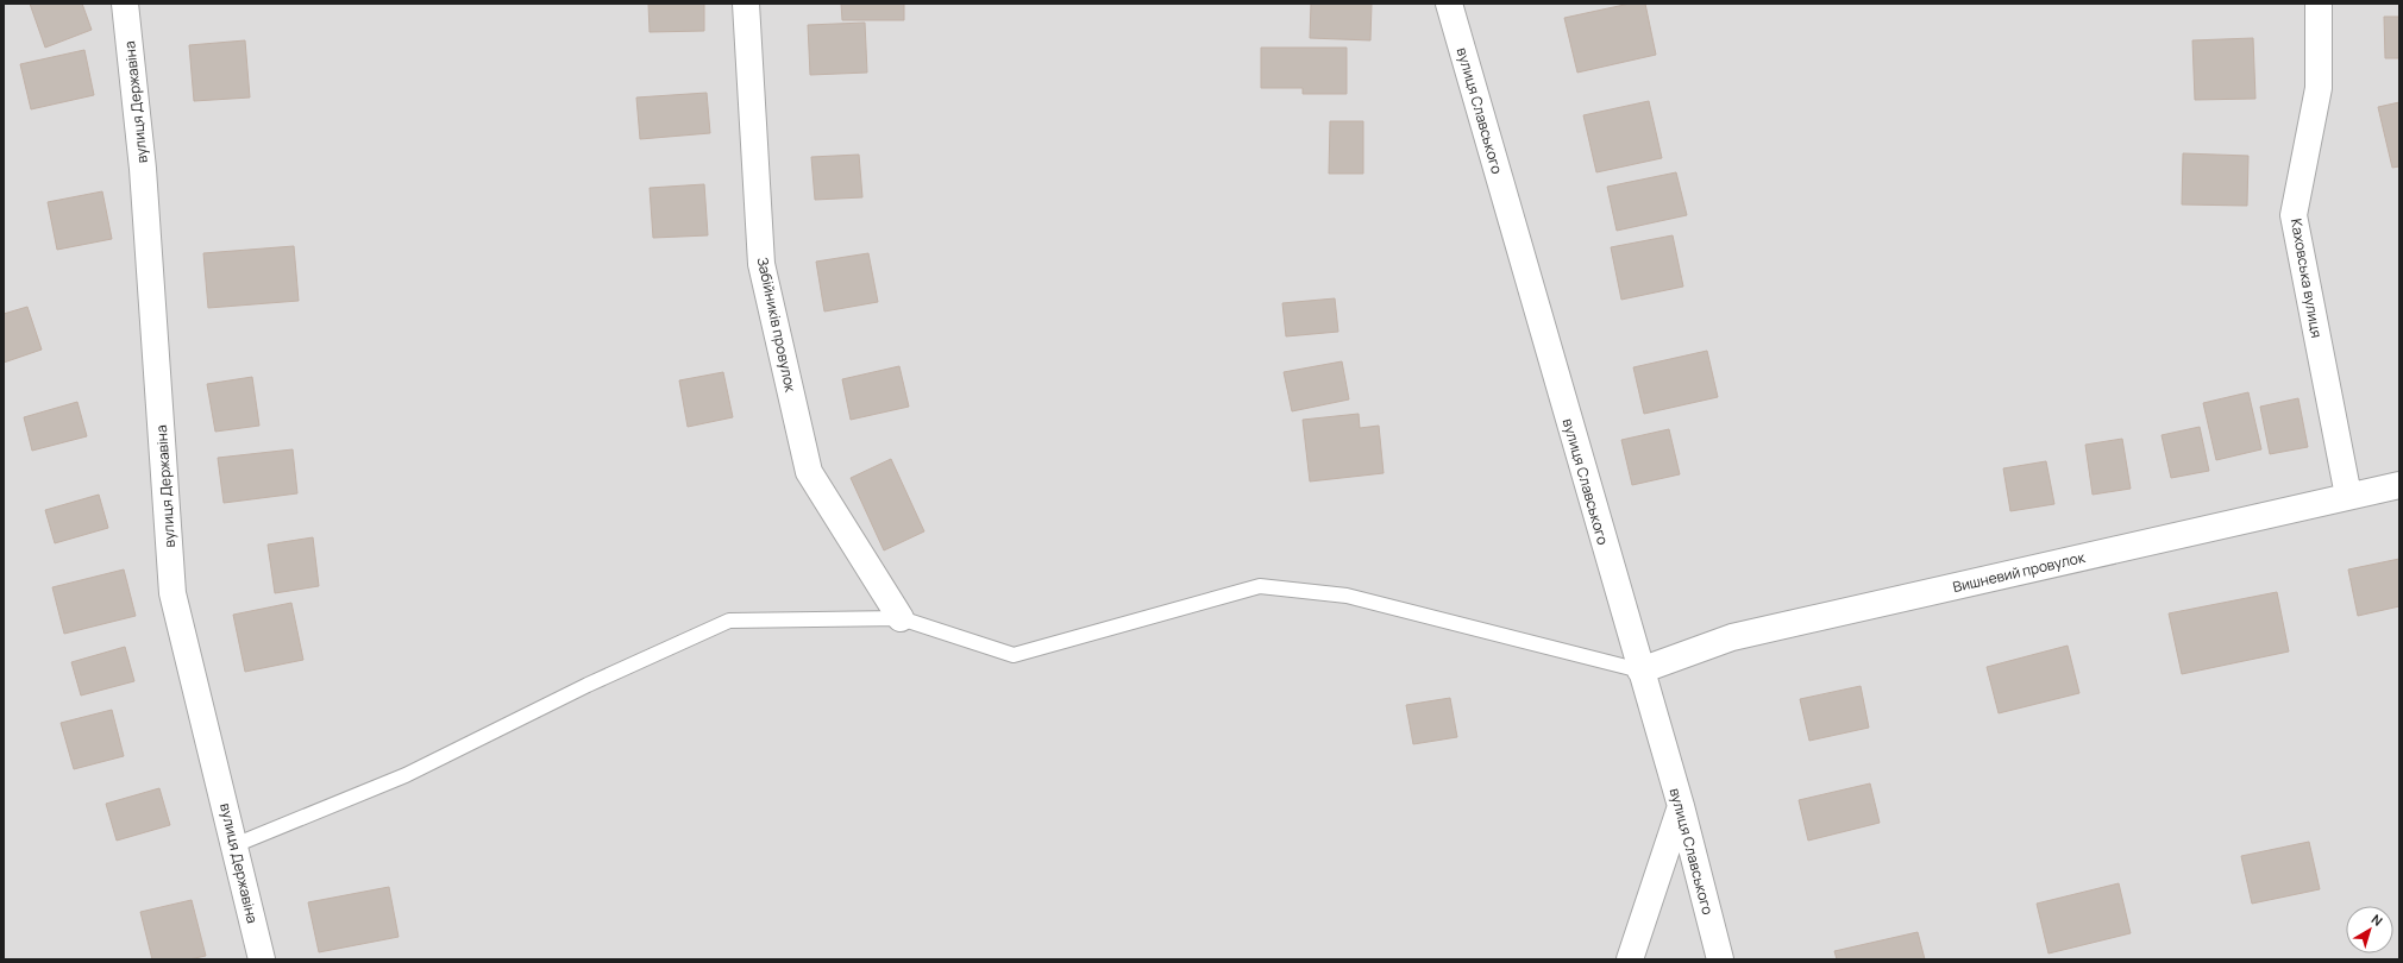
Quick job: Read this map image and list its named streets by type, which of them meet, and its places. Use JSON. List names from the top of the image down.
{
  "streets": {
    "street": [
      "вулиця Державіна",
      "вулиця Славського",
      "Каховська вулиця",
      "Забійників провулок",
      "Вишневий провулок"
    ]
  },
  "crossings": [
    ["вулиця Славського", "Вишневий провулок"],
    ["Каховська вулиця", "Вишневий провулок"]
  ],
  "north": "top right"
}
